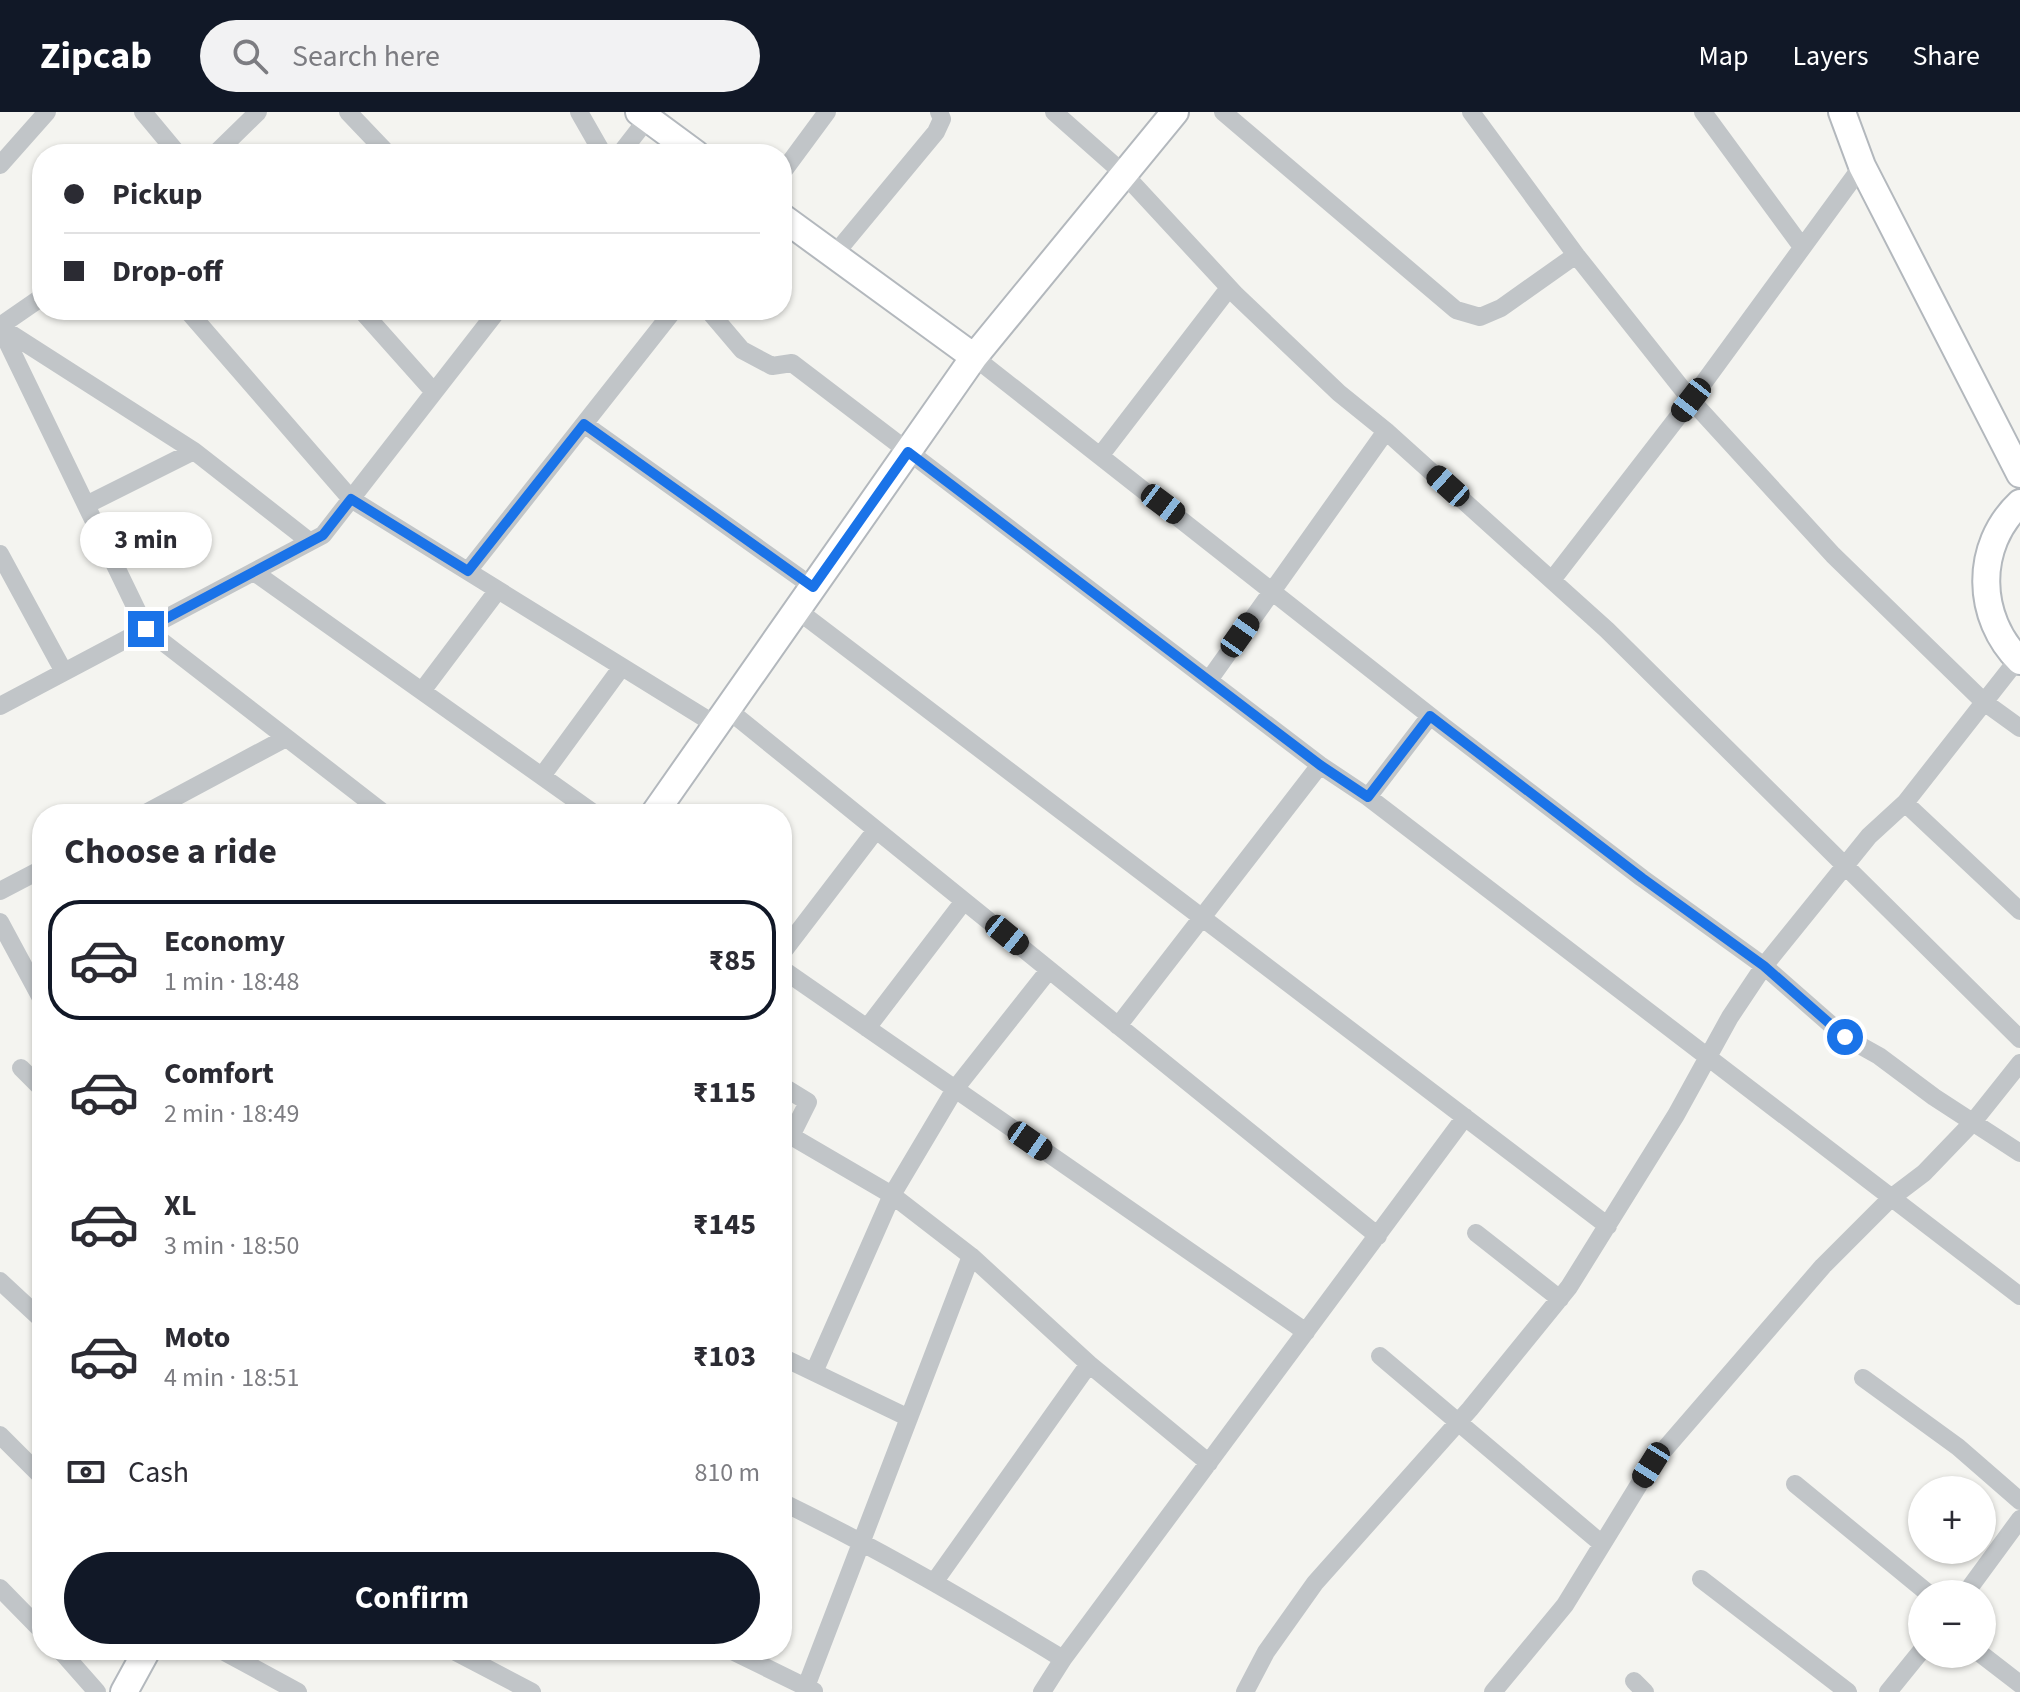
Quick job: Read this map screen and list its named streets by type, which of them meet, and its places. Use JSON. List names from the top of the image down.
{
  "page": {
    "header": "Zipcab",
    "search": "Search here",
    "nav": ["Map", "Layers", "Share"],
    "banner": ["Pickup", "Drop-off"],
    "bubble": "3 min",
    "heading": "Choose a ride",
    "list": [
      {
        "name": "Economy",
        "note": "1 min · 18:48",
        "value": "₹85"
      },
      {
        "name": "Comfort",
        "note": "2 min · 18:49",
        "value": "₹115"
      },
      {
        "name": "XL",
        "note": "3 min · 18:50",
        "value": "₹145"
      },
      {
        "name": "Moto",
        "note": "4 min · 18:51",
        "value": "₹103"
      }
    ],
    "pay": ["Cash", "810 m"],
    "map_buttons": ["+", "−"],
    "buttons": "Confirm"
  }
}
